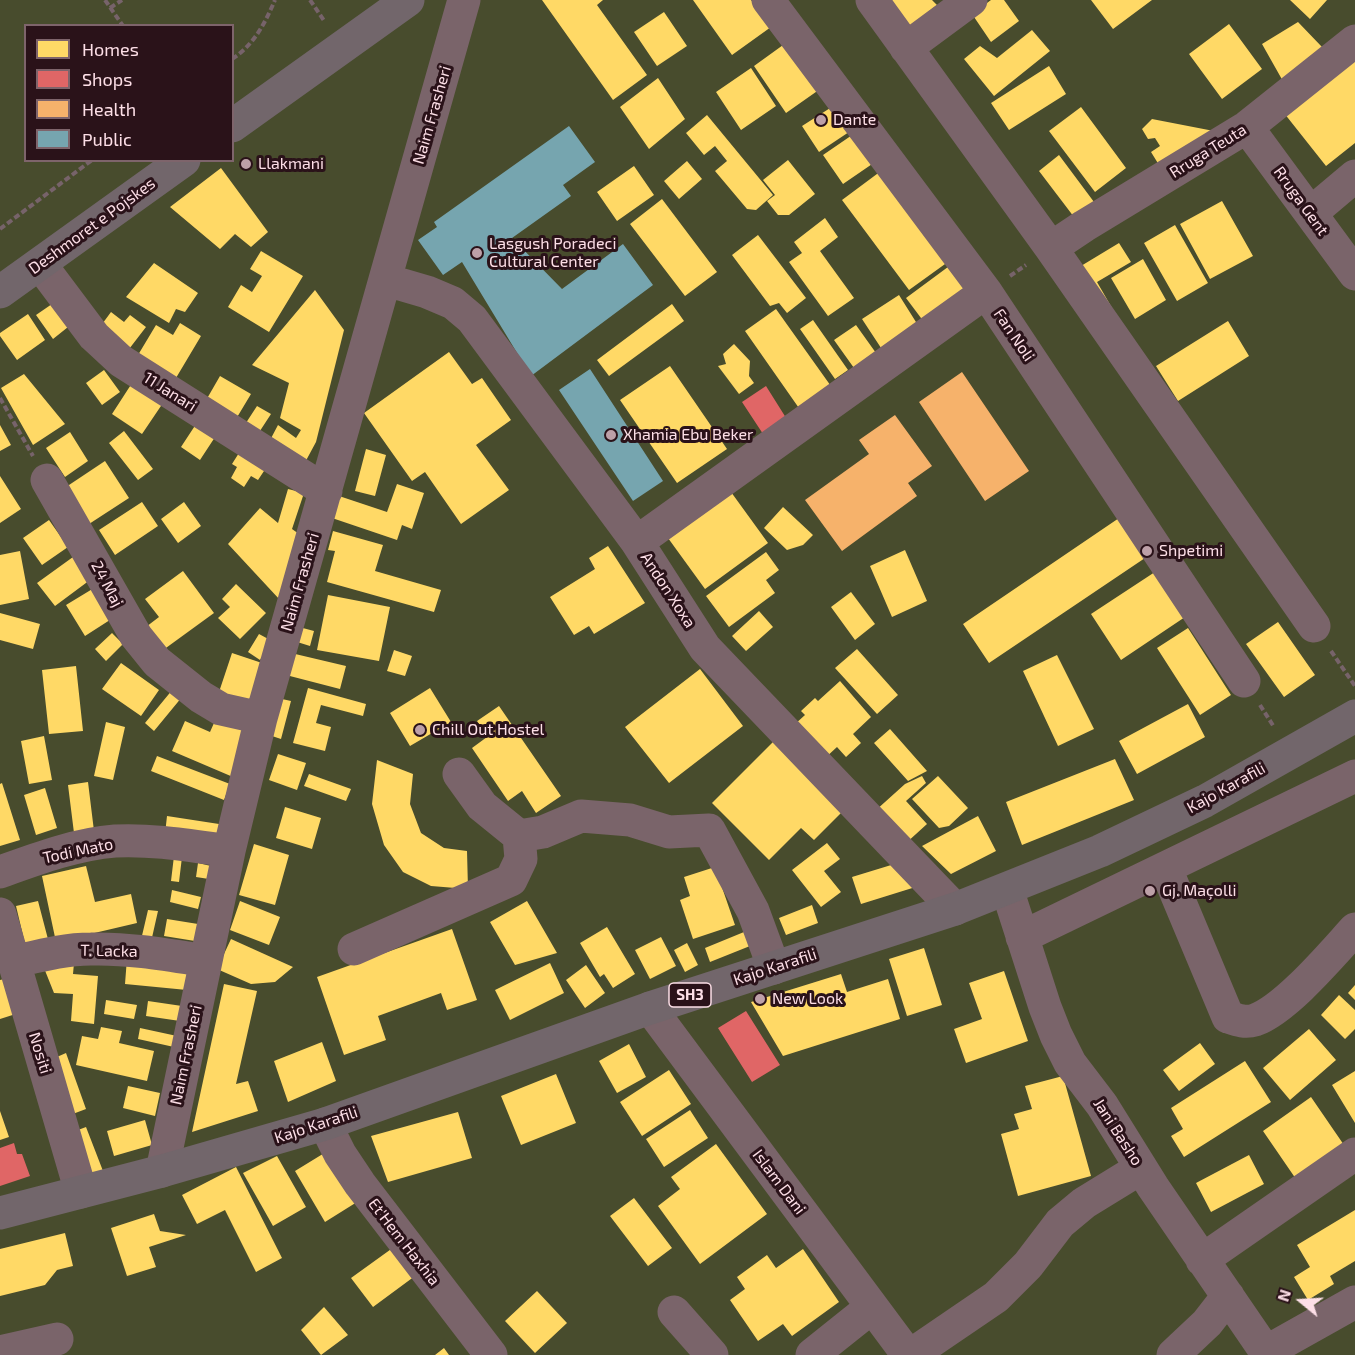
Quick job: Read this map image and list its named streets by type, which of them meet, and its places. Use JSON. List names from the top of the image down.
{
  "streets": {
    "main road": ["Deshmoret e Pojskes", "Kajo Karafili", "SH3"],
    "street": [
      "Naim Frasheri",
      "Rruga Teuta",
      "Rruga Gent",
      "Fan Noli",
      "11 Janari",
      "24 Maj",
      "Andon Xoxa",
      "Todi Mato",
      "T. Lacka",
      "Nositi",
      "Jani Basho",
      "Islam Dani",
      "Et'Hem Haxhia"
    ]
  },
  "crossings": [
    ["Naim Frasheri", "11 Janari"],
    ["Naim Frasheri", "24 Maj"],
    ["Naim Frasheri", "Andon Xoxa"],
    ["Naim Frasheri", "Kajo Karafili"],
    ["Naim Frasheri", "Todi Mato"],
    ["Naim Frasheri", "T. Lacka"],
    ["Rruga Teuta", "Rruga Gent"],
    ["Deshmoret e Pojskes", "11 Janari"],
    ["Andon Xoxa", "Kajo Karafili"],
    ["Kajo Karafili", "Nositi"],
    ["Kajo Karafili", "Jani Basho"],
    ["Kajo Karafili", "Islam Dani"],
    ["Kajo Karafili", "Et'Hem Haxhia"],
    ["T. Lacka", "Nositi"]
  ],
  "places": [
    "Dante",
    "Llakmani",
    "Lasgush Poradeci Cultural Center",
    "Xhamia Ebu Beker",
    "Shpetimi",
    "Chill Out Hostel",
    "Gj. Maçolli",
    "New Look"
  ],
  "legend": [
    "Homes",
    "Shops",
    "Health",
    "Public"
  ],
  "north": "left"
}
